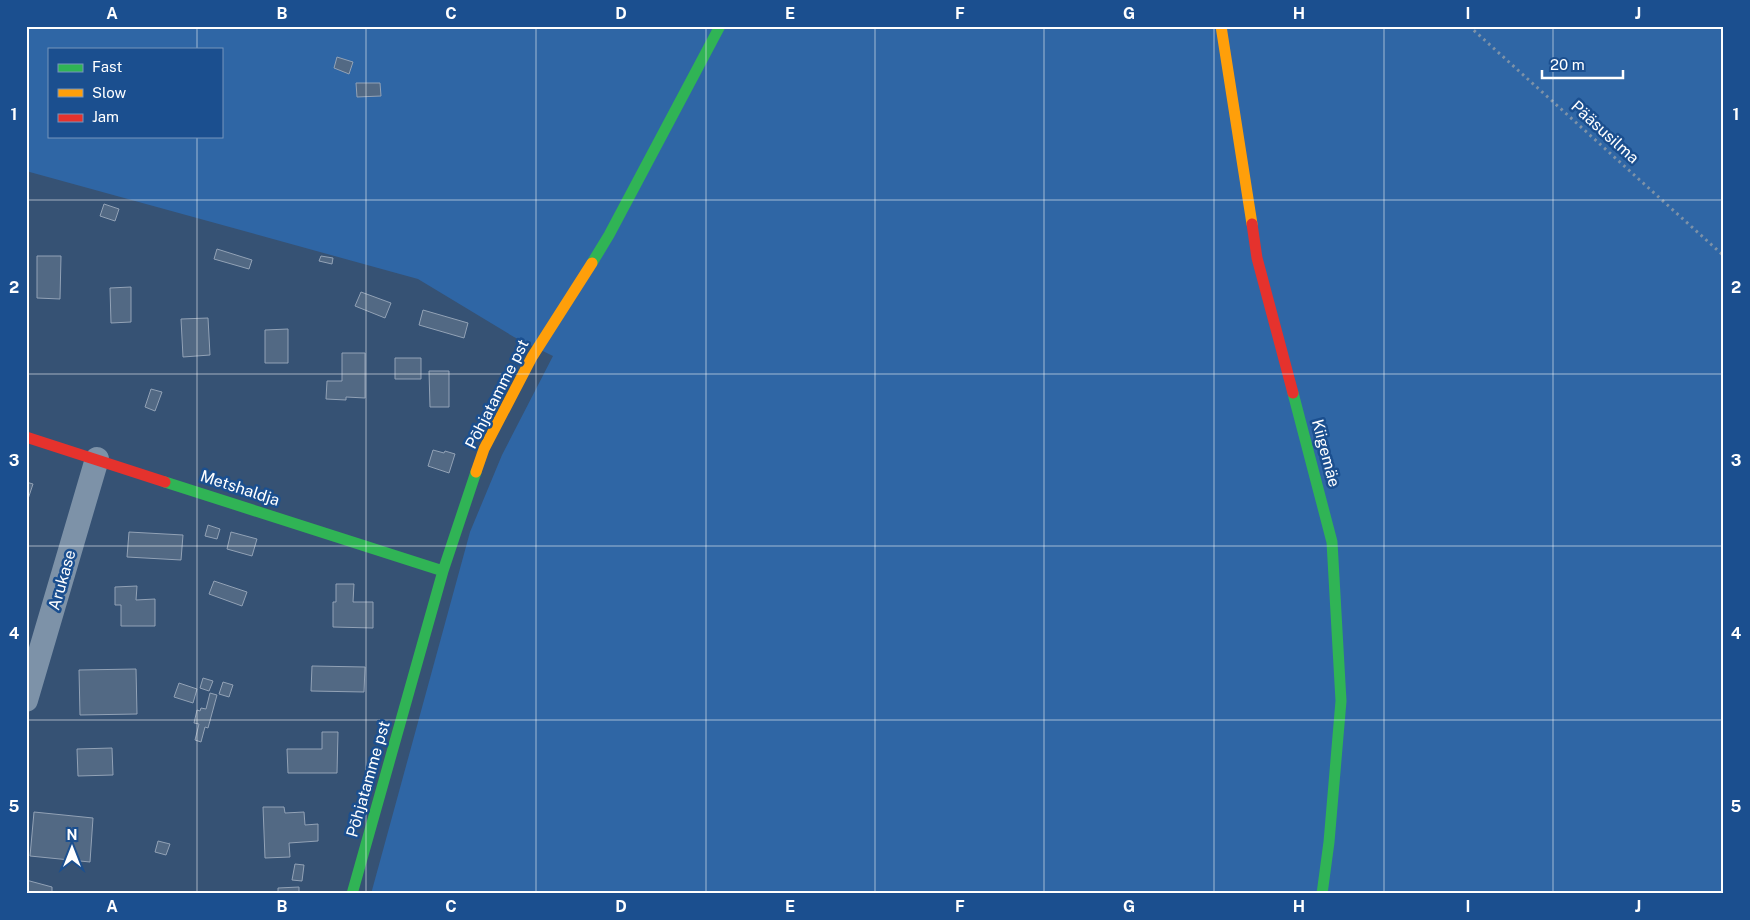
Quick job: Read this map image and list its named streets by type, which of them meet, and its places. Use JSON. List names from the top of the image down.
{
  "streets": {
    "street": [
      "Põhjatamme pst",
      "Kiigemäe",
      "Metshaldja",
      "Arukase"
    ],
    "path": ["Pääsusilma"]
  },
  "crossings": [
    ["Põhjatamme pst", "Metshaldja"],
    ["Metshaldja", "Arukase"]
  ],
  "legend": ["Fast", "Slow", "Jam"],
  "scale_bar": "20 m",
  "north": "top",
  "grid": {
    "columns": [
      "A",
      "B",
      "C",
      "D",
      "E",
      "F",
      "G",
      "H",
      "I",
      "J"
    ],
    "rows": [
      "1",
      "2",
      "3",
      "4",
      "5"
    ]
  }
}
